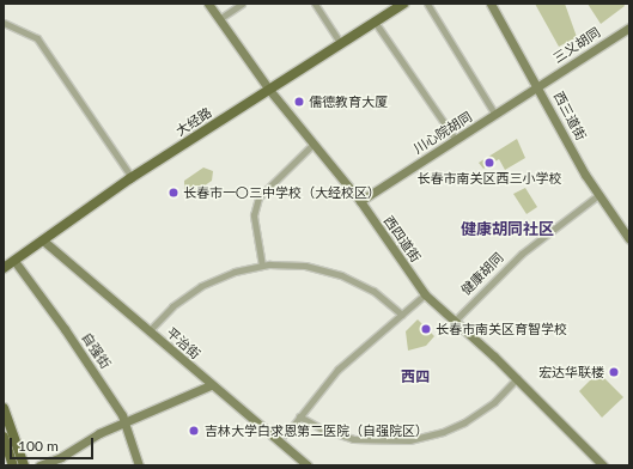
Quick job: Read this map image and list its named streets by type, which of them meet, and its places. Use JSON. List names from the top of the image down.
{
  "streets": {
    "main road": ["大经路"],
    "street": [
      "三义胡同",
      "西三道街",
      "川心院胡同",
      "西四道街",
      "健康胡同",
      "平治街",
      "自强街"
    ]
  },
  "crossings": [
    ["三义胡同", "西三道街"],
    ["三义胡同", "川心院胡同"],
    ["西三道街", "川心院胡同"],
    ["西三道街", "健康胡同"],
    ["大经路", "西四道街"],
    ["大经路", "平治街"],
    ["大经路", "自强街"],
    ["川心院胡同", "西四道街"],
    ["西四道街", "健康胡同"]
  ],
  "districts": ["健康胡同社区", "西四"],
  "places": [
    "儒德教育大厦",
    "长春市南关区西三小学校",
    "长春市一〇三中学校（大经校区）",
    "长春市南关区育智学校",
    "宏达华联楼",
    "吉林大学白求恩第二医院（自强院区）"
  ],
  "scale_bar": "100 m"
}
